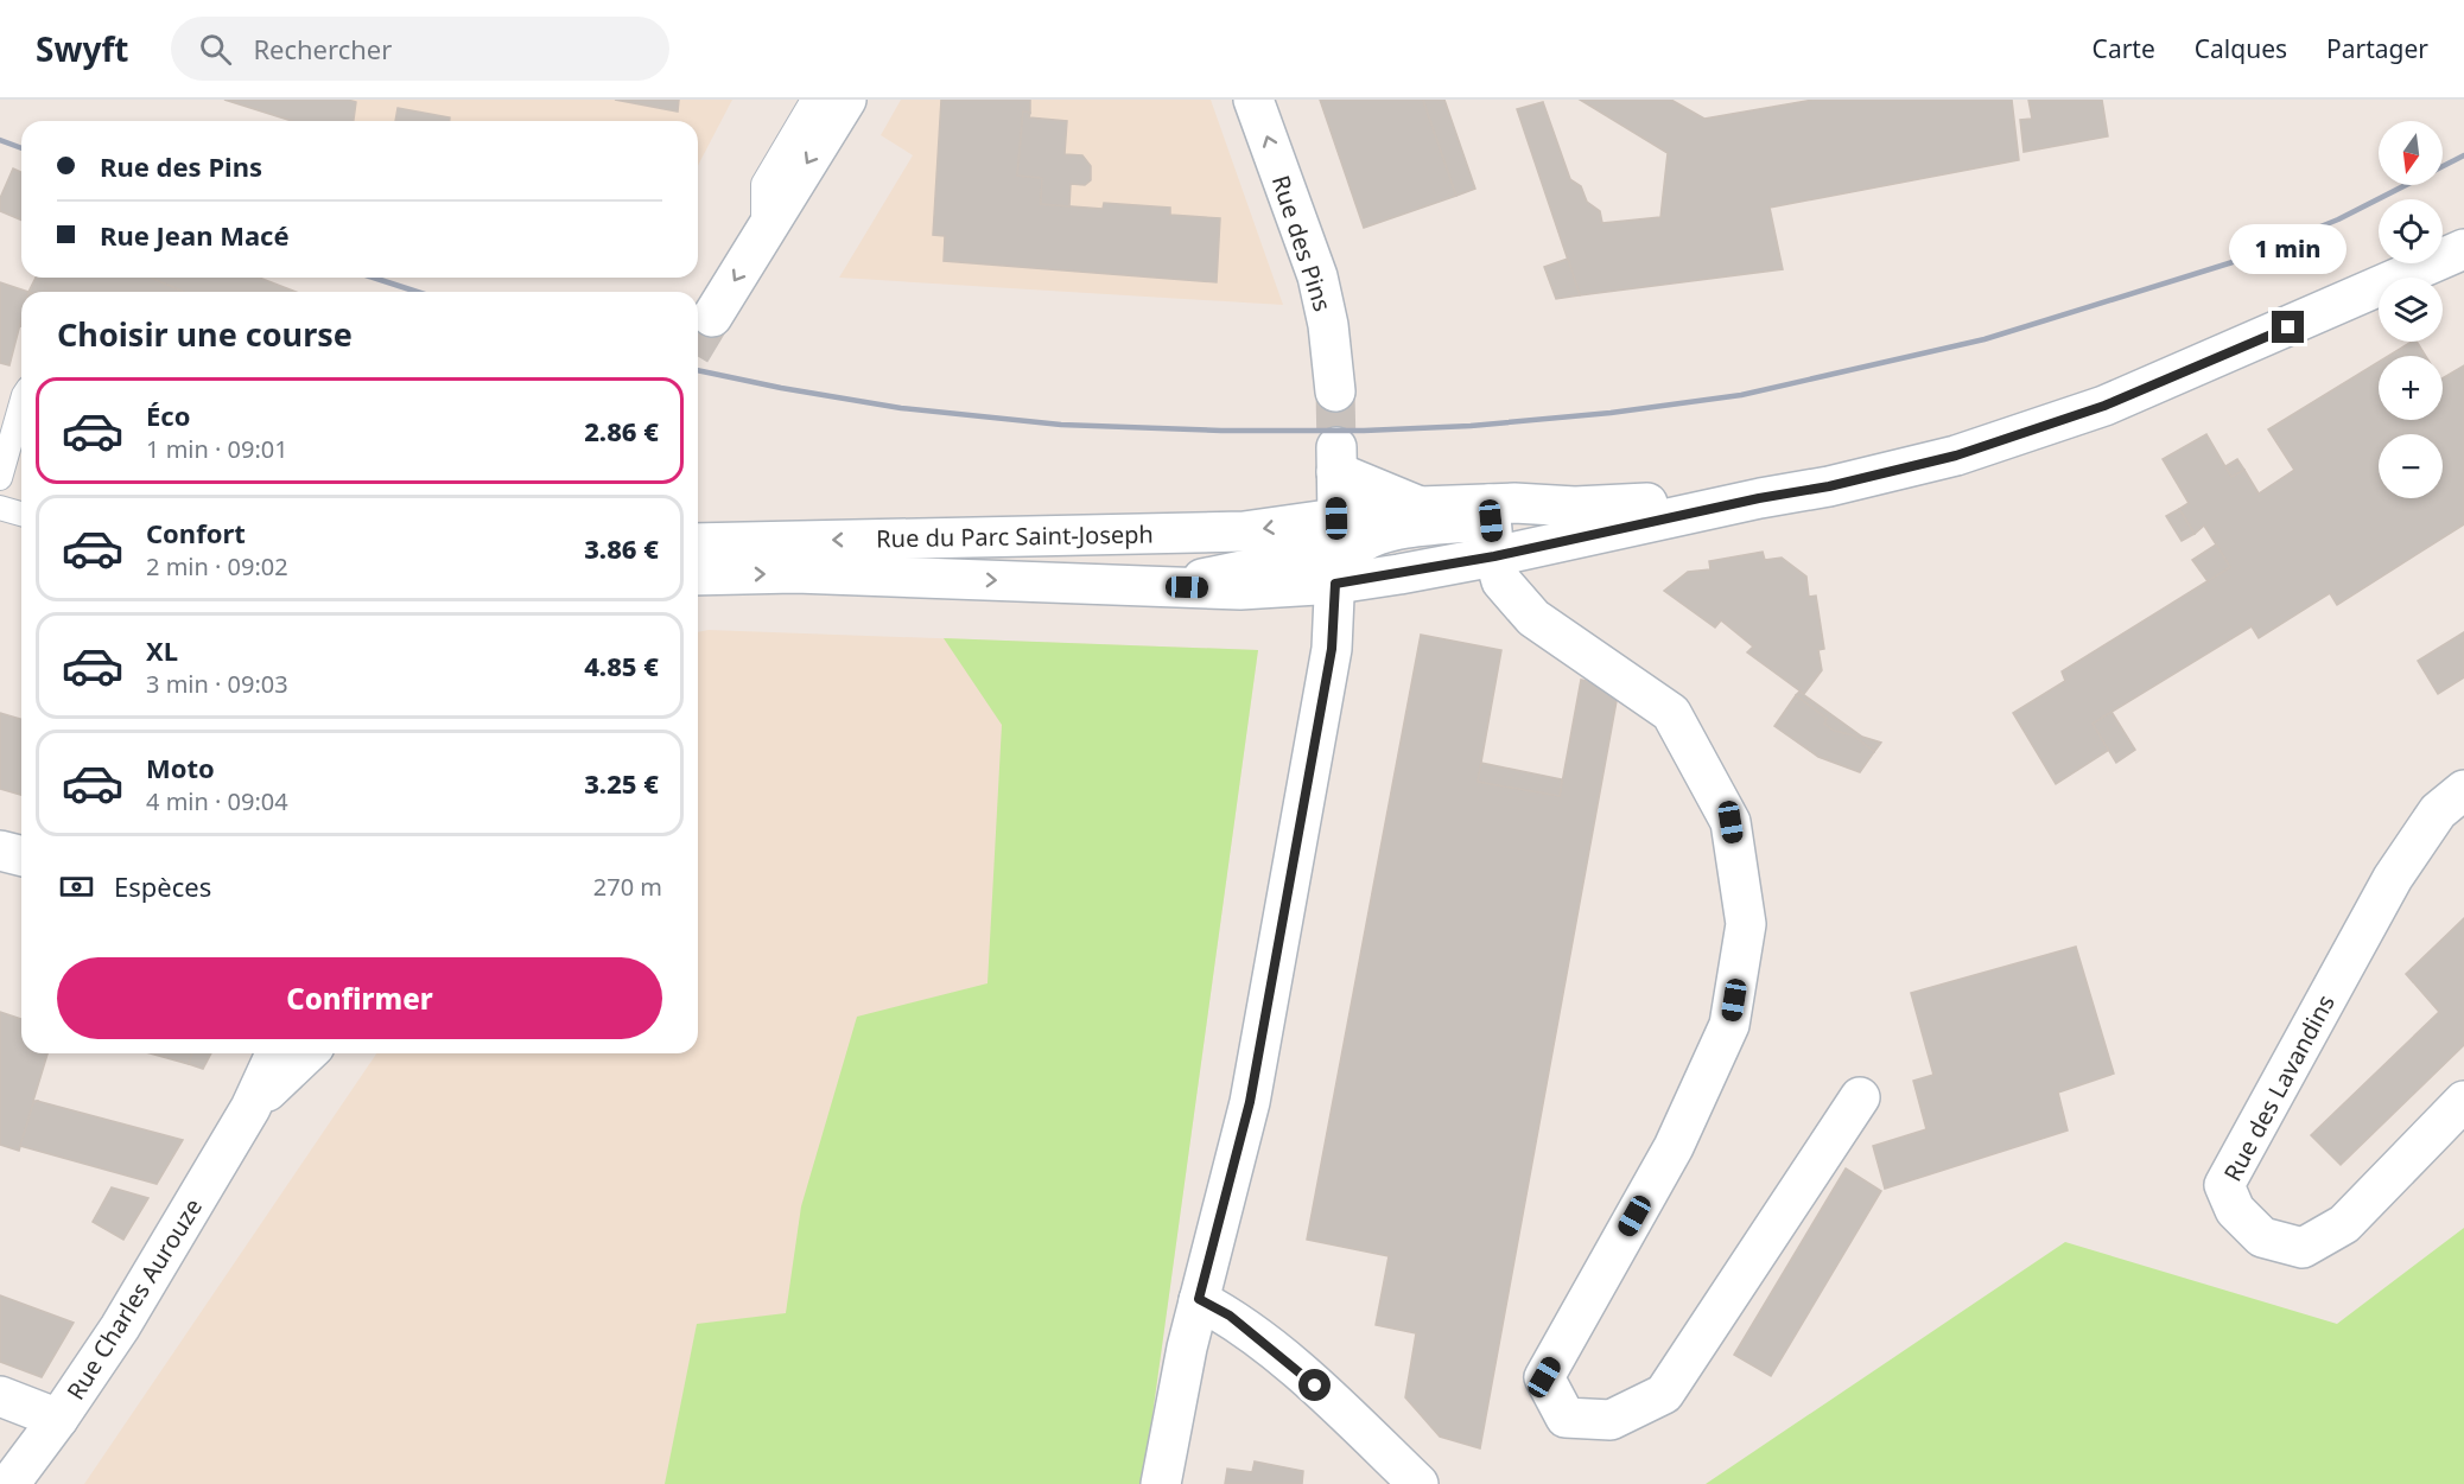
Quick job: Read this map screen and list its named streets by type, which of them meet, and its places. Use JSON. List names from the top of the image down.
{
  "streets": {
    "street": [
      "Rue des Pins",
      "Rue du Parc Saint-Joseph",
      "Rue des Lavandins",
      "Rue Charles Aurouze"
    ]
  },
  "one_way": ["Rue des Pins"],
  "north": "bottom",
  "page": {
    "header": "Swyft",
    "search": "Rechercher",
    "nav": ["Carte", "Calques", "Partager"],
    "map_buttons": ["+", "−"],
    "banner": ["Rue des Pins", "Rue Jean Macé"],
    "bubble": "1 min",
    "heading": "Choisir une course",
    "list": [
      {
        "name": "Éco",
        "note": "1 min · 09:01",
        "value": "2.86 €"
      },
      {
        "name": "Confort",
        "note": "2 min · 09:02",
        "value": "3.86 €"
      },
      {
        "name": "XL",
        "note": "3 min · 09:03",
        "value": "4.85 €"
      },
      {
        "name": "Moto",
        "note": "4 min · 09:04",
        "value": "3.25 €"
      }
    ],
    "pay": ["Espèces", "270 m"],
    "buttons": "Confirmer"
  }
}
